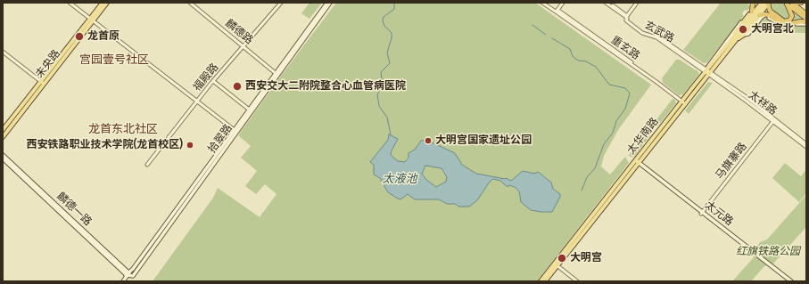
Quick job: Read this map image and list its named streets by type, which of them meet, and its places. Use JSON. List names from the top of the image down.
{
  "streets": {
    "main road": [
      "未央路",
      "太华南路",
      "拾翠路",
      "麟德一路",
      "太元路"
    ],
    "street": [
      "麟德路",
      "玄武路",
      "重玄路",
      "福殿路",
      "太祥路",
      "马旗寨路"
    ]
  },
  "crossings": [
    ["麟德路", "福殿路"],
    ["麟德路", "拾翠路"],
    ["玄武路", "太祥路"],
    ["玄武路", "太华南路"],
    ["重玄路", "太华南路"],
    ["太祥路", "太华南路"],
    ["太祥路", "马旗寨路"],
    ["太华南路", "太元路"],
    ["拾翠路", "麟德一路"],
    ["马旗寨路", "太元路"]
  ],
  "districts": ["宫园壹号社区", "龙首东北社区"],
  "water": ["太液池"],
  "parks": ["红旗铁路公园"],
  "places": [
    "大明宫北",
    "龙首原",
    "西安交大二附院整合心血管病医院",
    "大明宫国家遗址公园",
    "西安铁路职业技术学院(龙首校区)",
    "大明宫"
  ]
}
